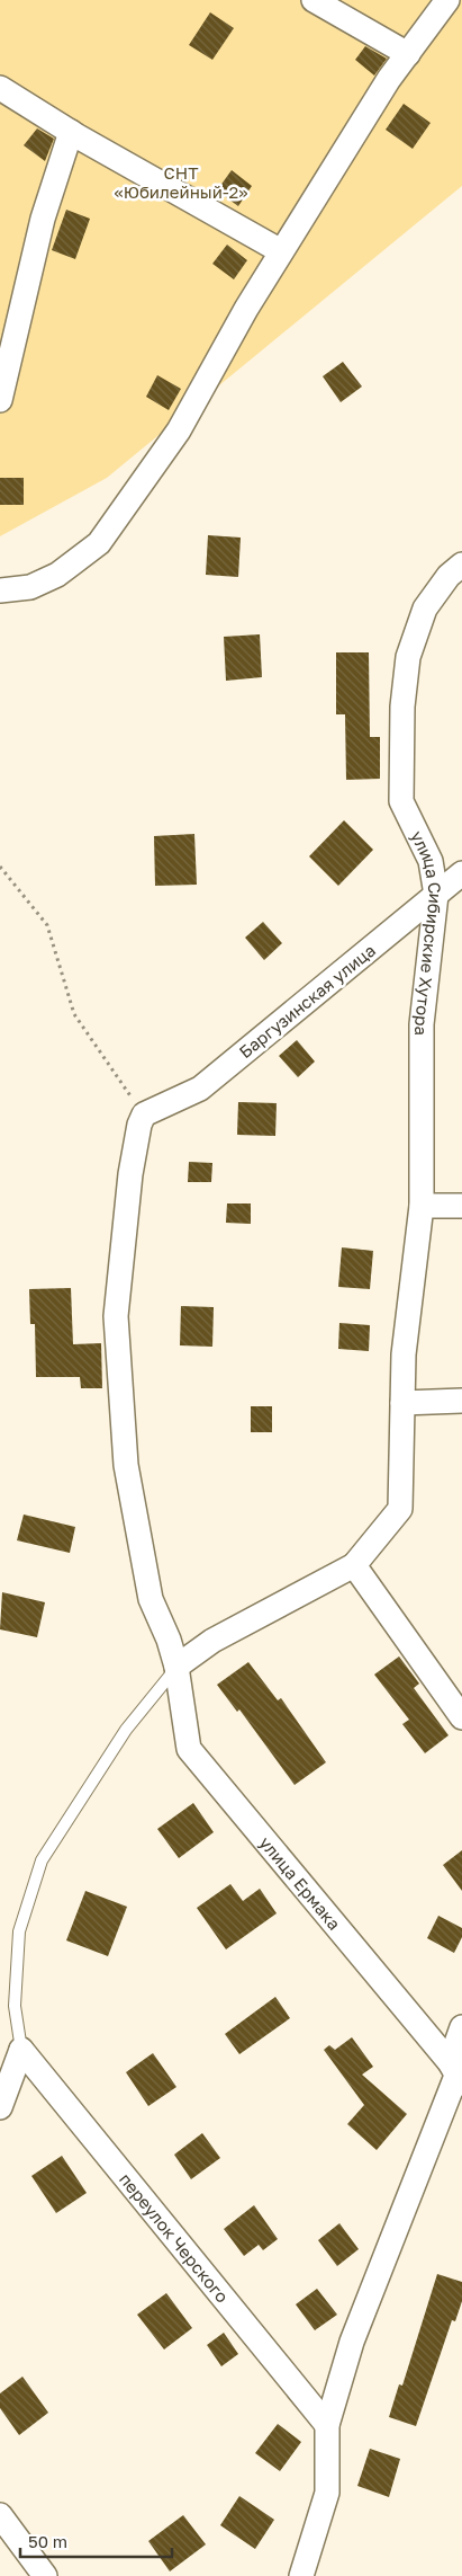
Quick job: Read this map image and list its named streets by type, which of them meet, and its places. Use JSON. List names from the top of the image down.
{
  "streets": {
    "street": [
      "улица Сибирские Хутора",
      "Баргузинская улица",
      "улица Ермака",
      "переулок Черского"
    ]
  },
  "crossings": [
    ["улица Сибирские Хутора", "Баргузинская улица"],
    ["Баргузинская улица", "улица Ермака"]
  ],
  "parks": ["СНТ «Юбилейный-2»"],
  "scale_bar": "50 m"
}
